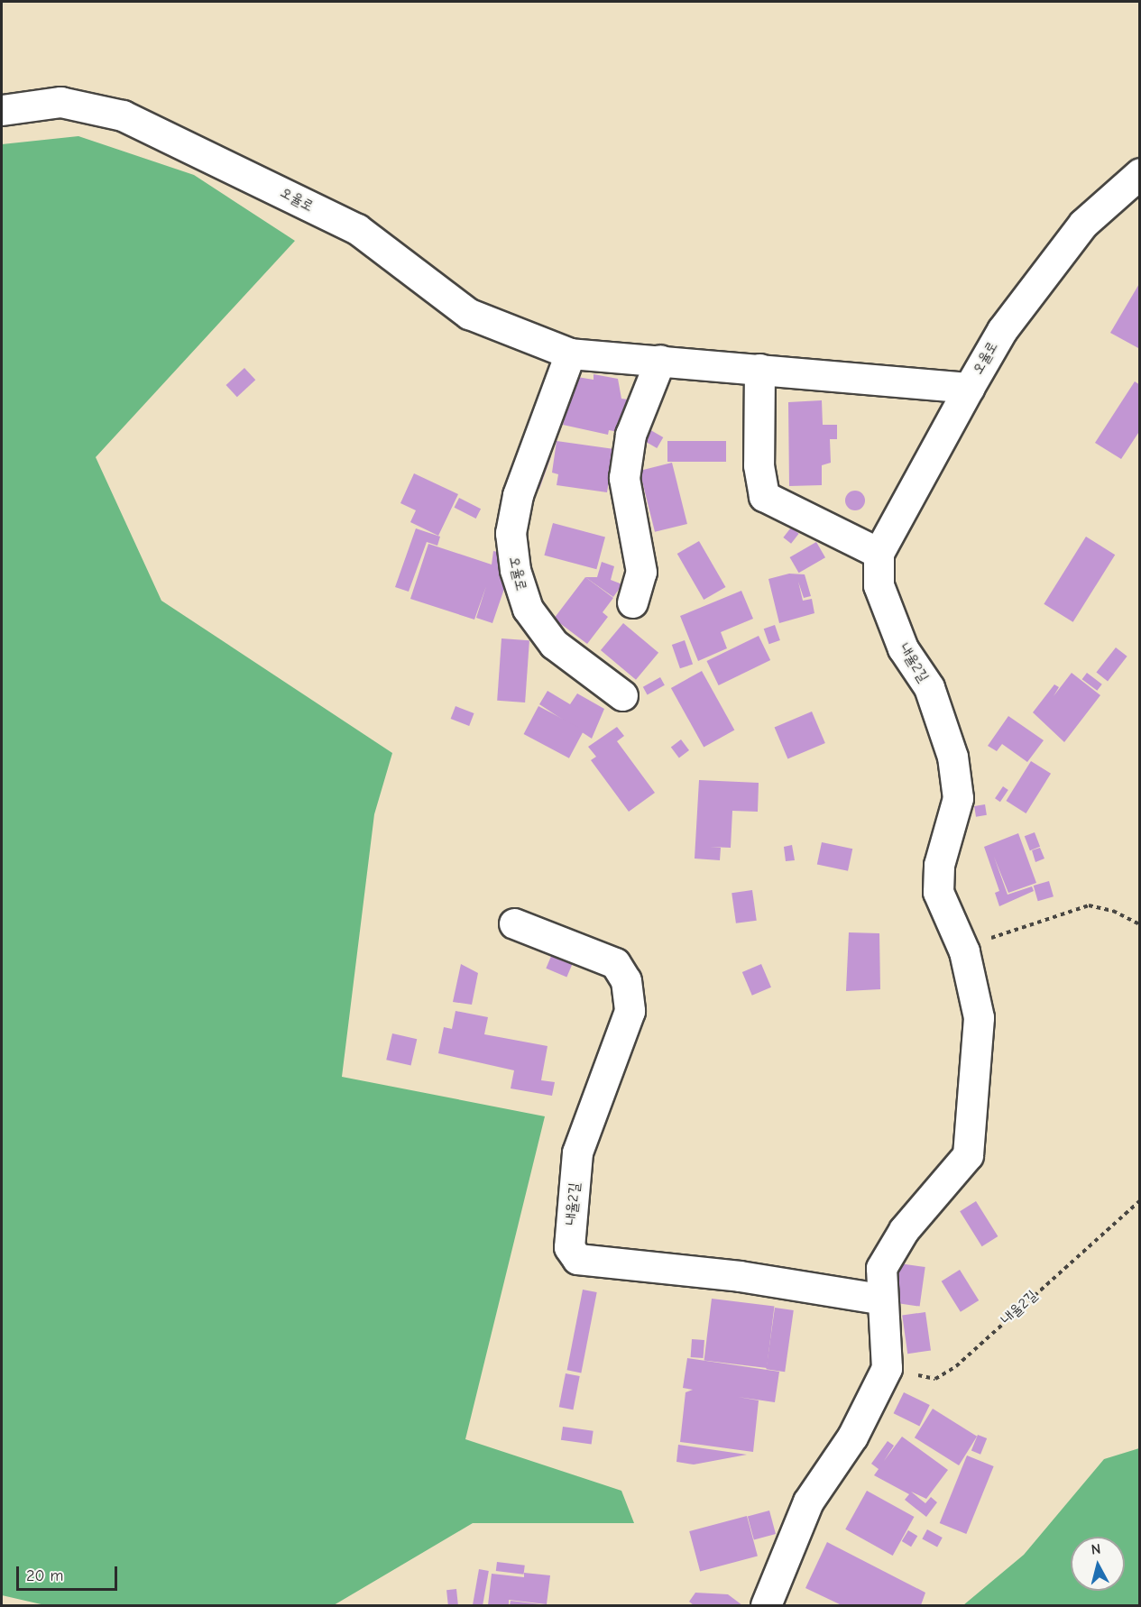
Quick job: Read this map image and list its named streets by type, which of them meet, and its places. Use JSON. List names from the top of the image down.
{
  "streets": {
    "street": ["오율로", "내율2길"]
  },
  "crossings": [
    ["오율로", "내율2길"]
  ],
  "scale_bar": "20 m",
  "north": "top"
}
